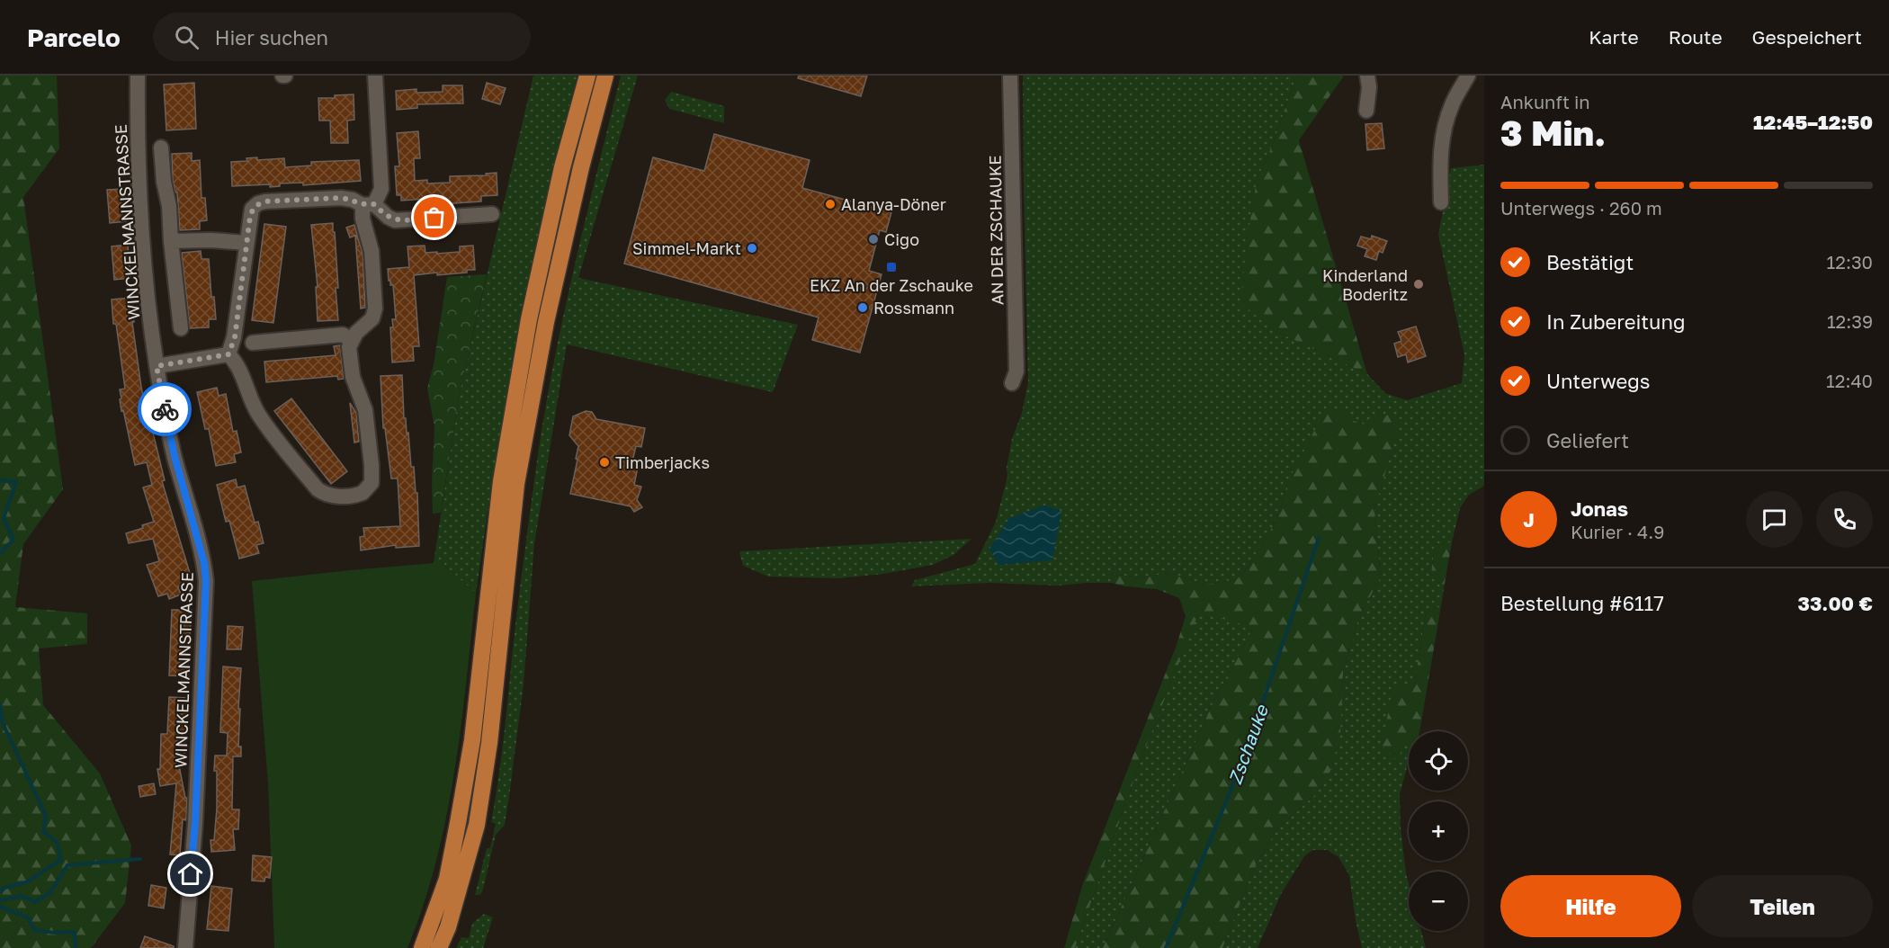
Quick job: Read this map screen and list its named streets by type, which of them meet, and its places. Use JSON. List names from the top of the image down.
{
  "streets": {
    "street": ["WINCKELMANNSTRASSE", "AN DER ZSCHAUKE"]
  },
  "water": ["Zschauke"],
  "places": {
    "other": [
      "Alanya-Döner",
      "Cigo",
      "Simmel-Markt",
      "Kinderland Boderitz",
      "Rossmann",
      "Timberjacks"
    ],
    "transit": ["EKZ An der Zschauke"]
  },
  "page": {
    "header": "Parcelo",
    "search": "Hier suchen",
    "nav": ["Karte", "Route", "Gespeichert"],
    "heading": ["3 Min.", "Ankunft in", "12:45–12:50"],
    "panel": [
      "Jonas",
      "Kurier · 4.9",
      "Bestellung #6117",
      "33.00 €"
    ],
    "bar": "Unterwegs · 260 m",
    "list": [
      ["Bestätigt", "12:30"],
      ["In Zubereitung", "12:39"],
      ["Unterwegs", "12:40"],
      "Geliefert"
    ],
    "round": "J",
    "map_buttons": ["+", "−"],
    "buttons": ["Hilfe", "Teilen"]
  }
}
